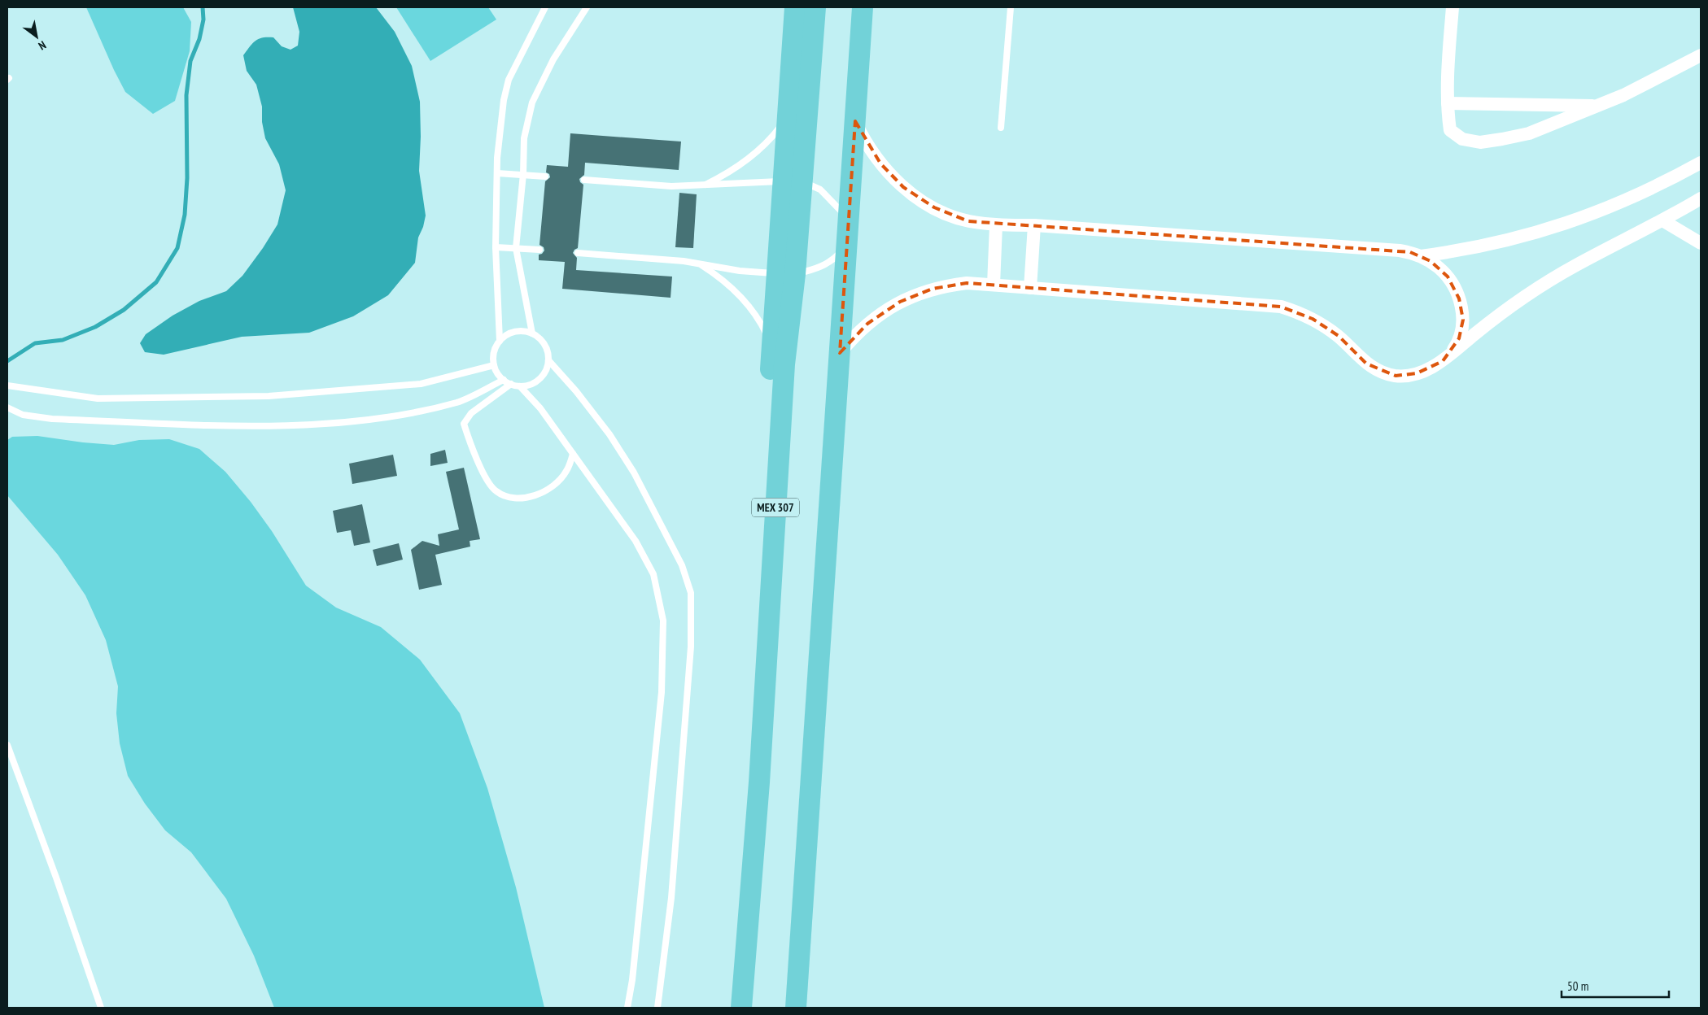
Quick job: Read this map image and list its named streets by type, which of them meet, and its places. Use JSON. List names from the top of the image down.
{
  "streets": {
    "highway": ["MEX 307"]
  },
  "scale_bar": "50 m",
  "north": "bottom right"
}
